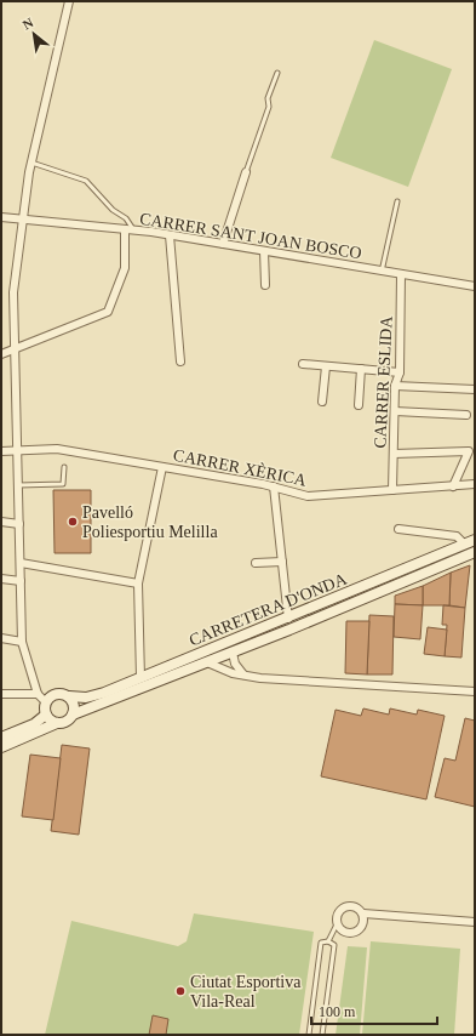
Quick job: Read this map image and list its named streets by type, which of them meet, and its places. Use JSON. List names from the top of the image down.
{
  "streets": {
    "main road": ["CARRETERA D'ONDA"],
    "street": ["CARRER SANT JOAN BOSCO", "CARRER ESLIDA", "CARRER XÈRICA"]
  },
  "crossings": [
    ["CARRER SANT JOAN BOSCO", "CARRER ESLIDA"],
    ["CARRER ESLIDA", "CARRER XÈRICA"]
  ],
  "places": ["Pavelló Poliesportiu Melilla", "Ciutat Esportiva Vila-Real"],
  "scale_bar": "100 m",
  "north": "top left"
}
